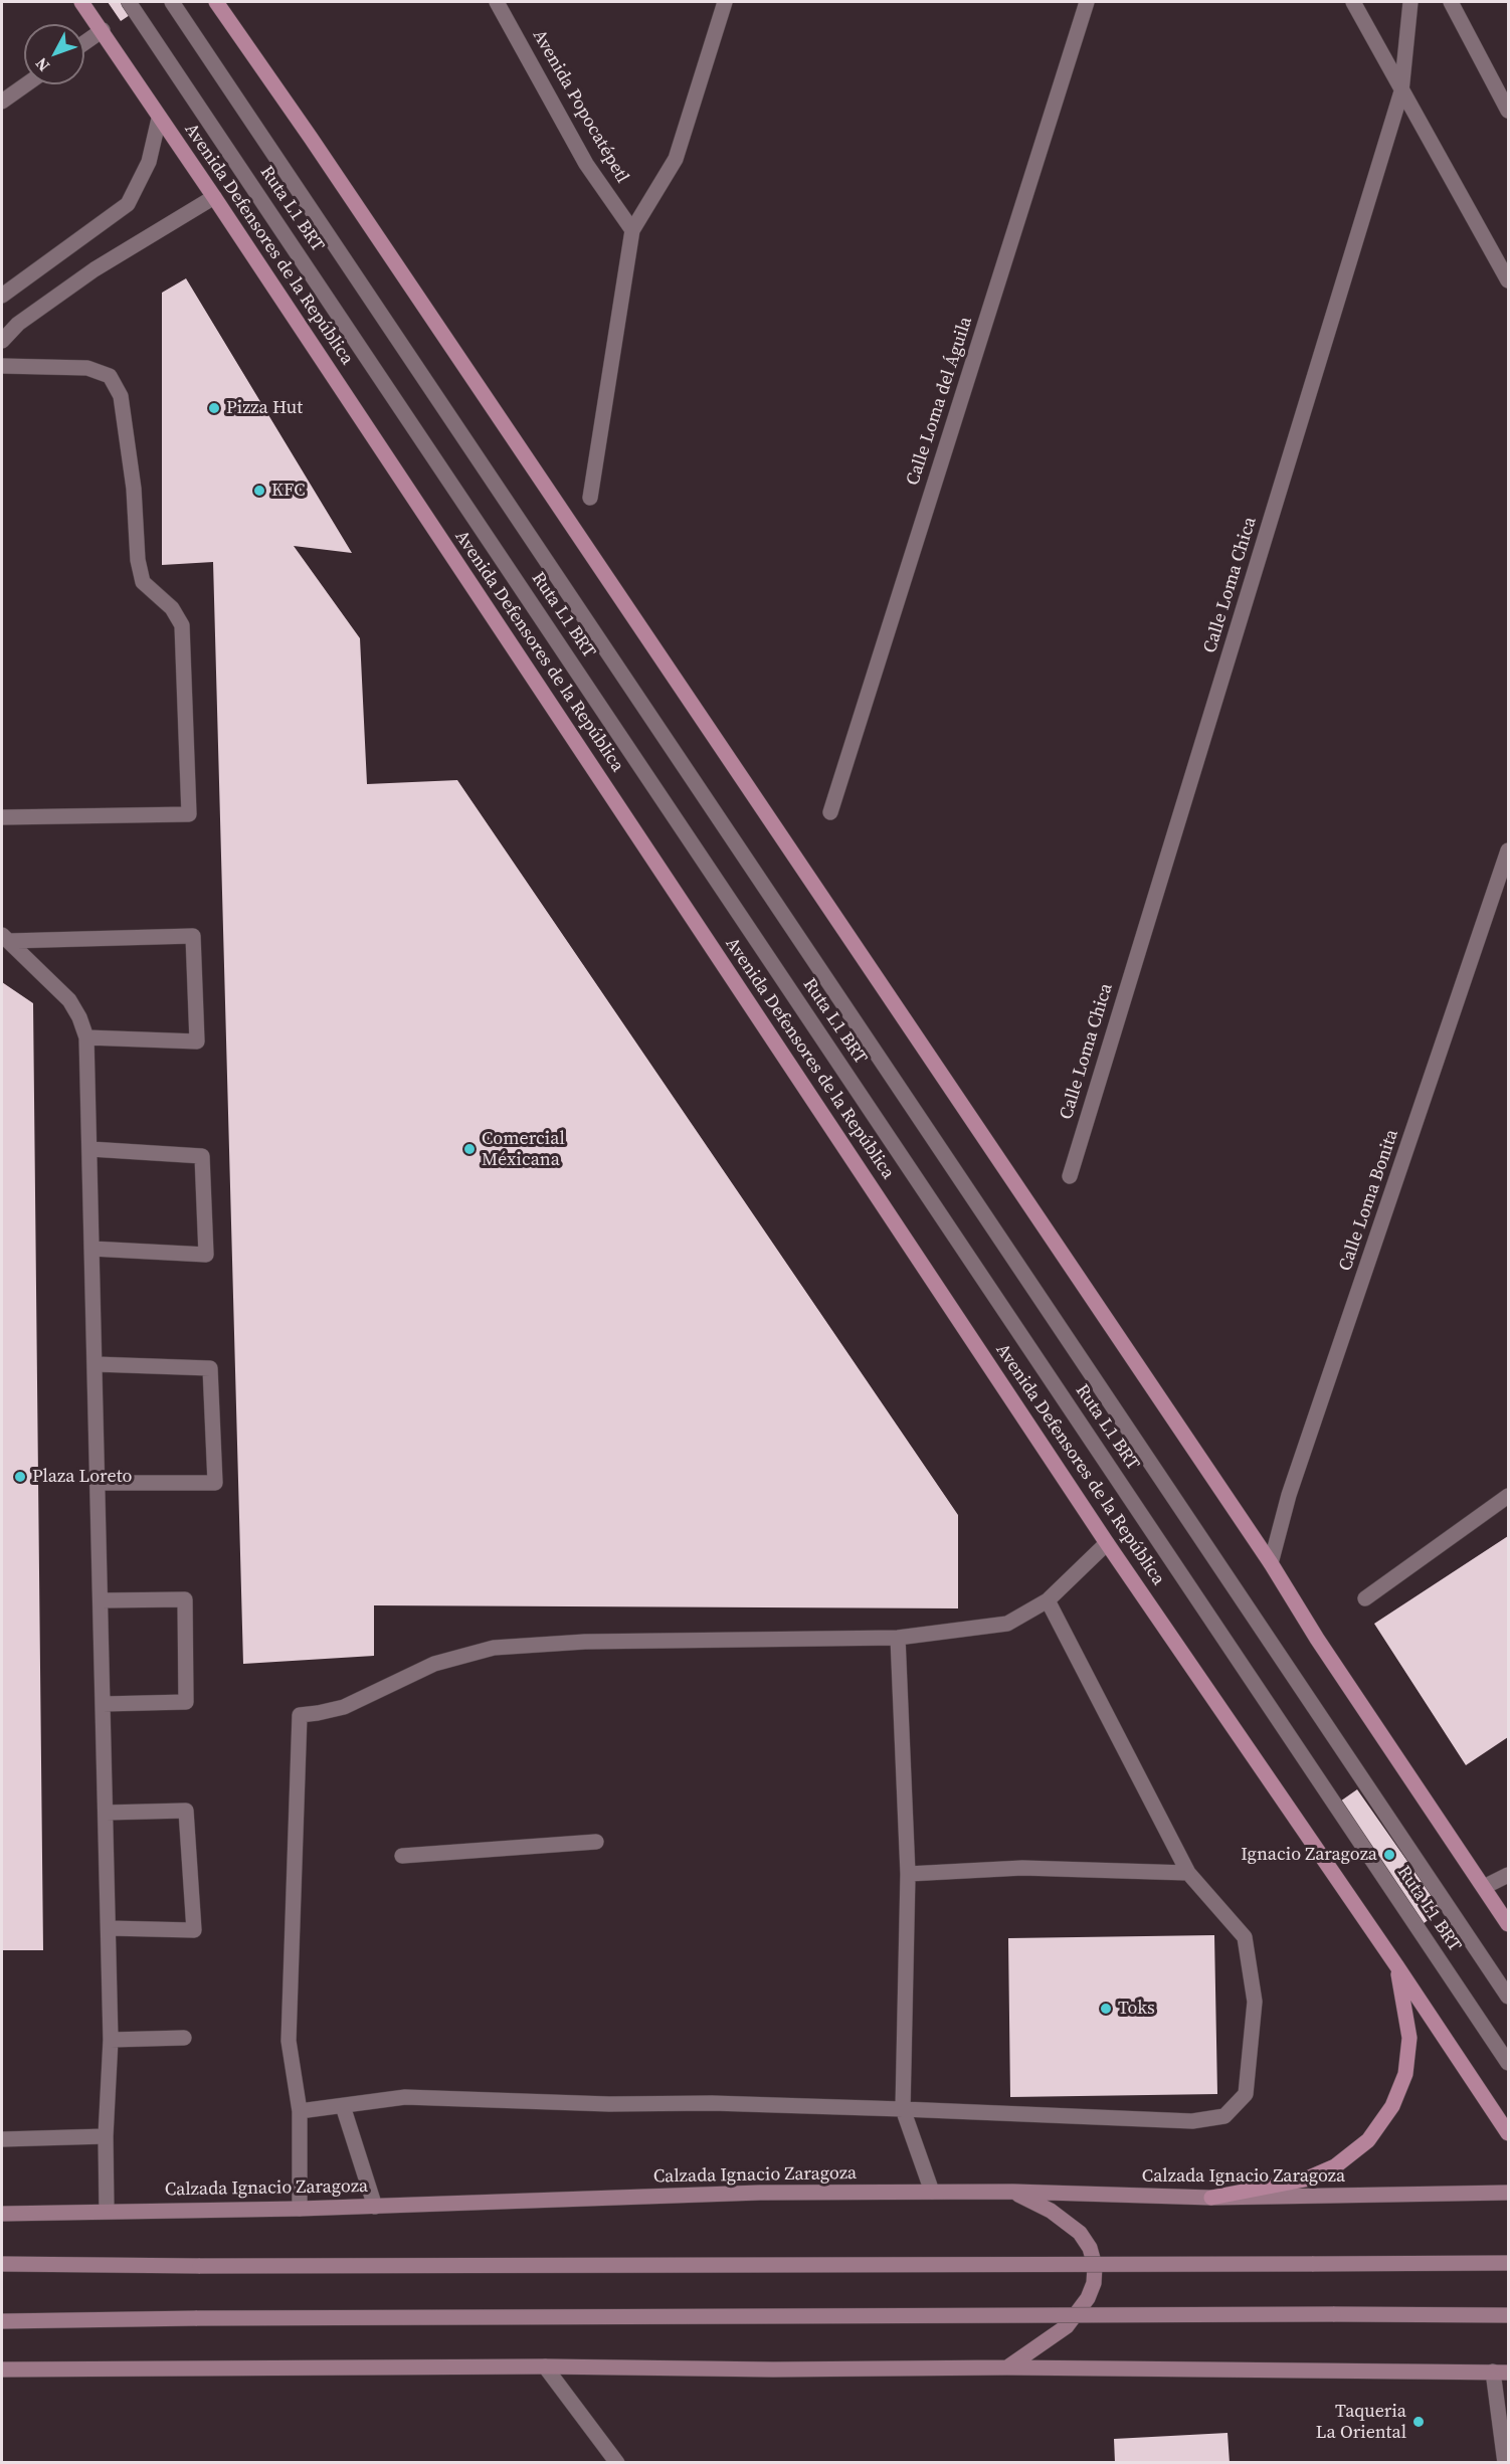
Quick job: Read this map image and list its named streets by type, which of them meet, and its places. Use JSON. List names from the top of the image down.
{
  "streets": {
    "main road": ["Avenida Defensores de la República", "Calzada Ignacio Zaragoza"],
    "street": [
      "Avenida Popocatépetl",
      "Ruta L1 BRT",
      "Calle Loma del Águila",
      "Calle Loma Chica",
      "Calle Loma Bonita"
    ]
  },
  "places": [
    "Pizza Hut",
    "KFC",
    "Comercial Méxicana",
    "Plaza Loreto",
    "Ignacio Zaragoza",
    "Toks",
    "Taqueria La Oriental"
  ],
  "north": "bottom left"
}
